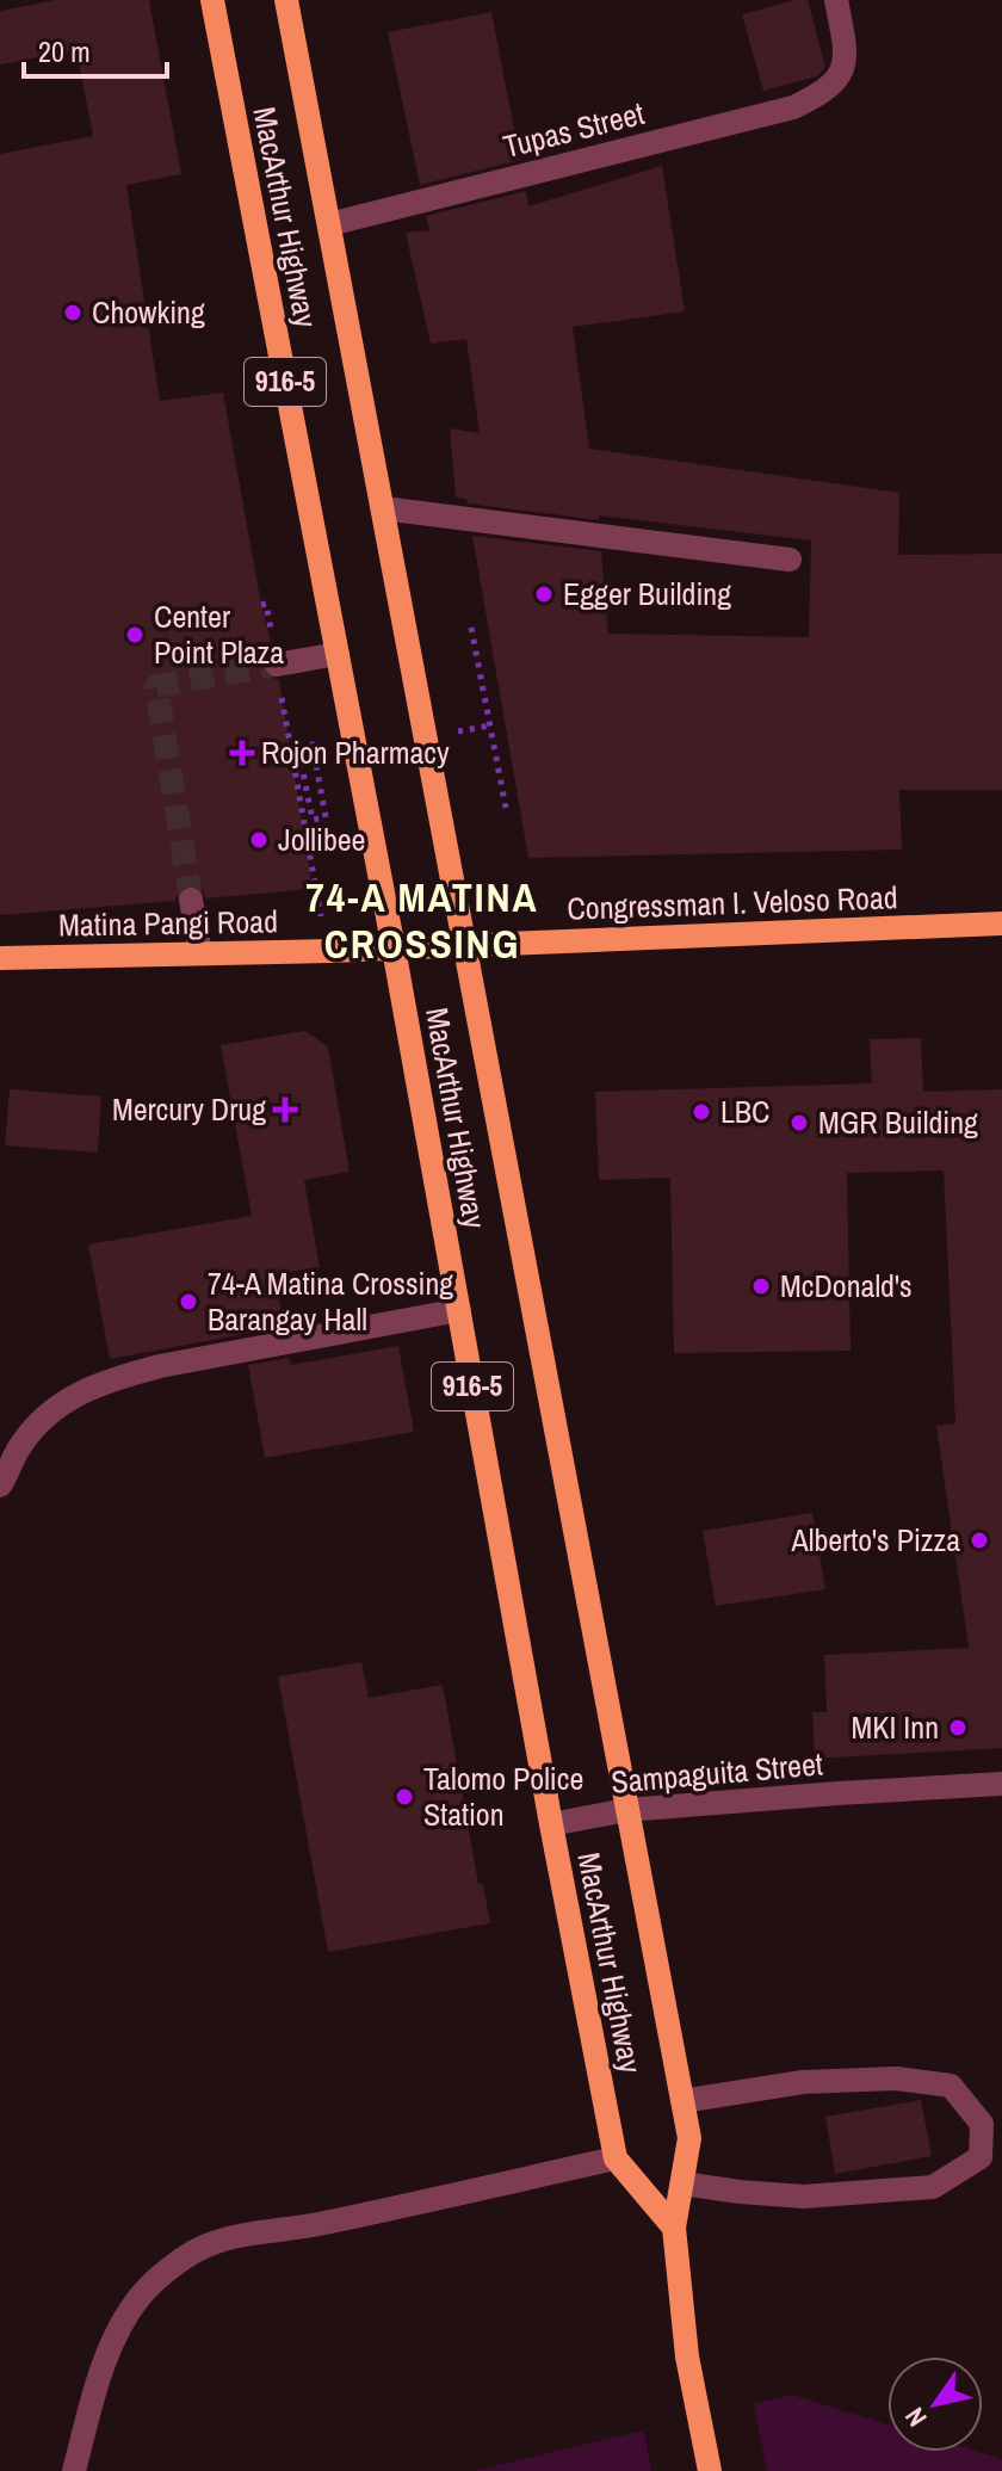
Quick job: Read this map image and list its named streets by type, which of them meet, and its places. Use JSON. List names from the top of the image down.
{
  "streets": {
    "main road": [
      "MacArthur Highway",
      "916-5",
      "Congressman I. Veloso Road",
      "Matina Pangi Road"
    ],
    "street": ["Tupas Street", "Sampaguita Street"]
  },
  "crossings": [
    ["Tupas Street", "MacArthur Highway"],
    ["MacArthur Highway", "Congressman I. Veloso Road"],
    ["MacArthur Highway", "Matina Pangi Road"],
    ["MacArthur Highway", "Sampaguita Street"],
    ["Congressman I. Veloso Road", "Matina Pangi Road"]
  ],
  "districts": ["74-A MATINA CROSSING"],
  "places": {
    "other": [
      "Chowking",
      "Egger Building",
      "Center Point Plaza",
      "Jollibee",
      "LBC",
      "MGR Building",
      "McDonald's",
      "74-A Matina Crossing Barangay Hall",
      "Alberto's Pizza",
      "MKI Inn",
      "Talomo Police Station"
    ],
    "health": ["Rojon Pharmacy", "Mercury Drug"]
  },
  "scale_bar": "20 m",
  "north": "bottom left"
}
